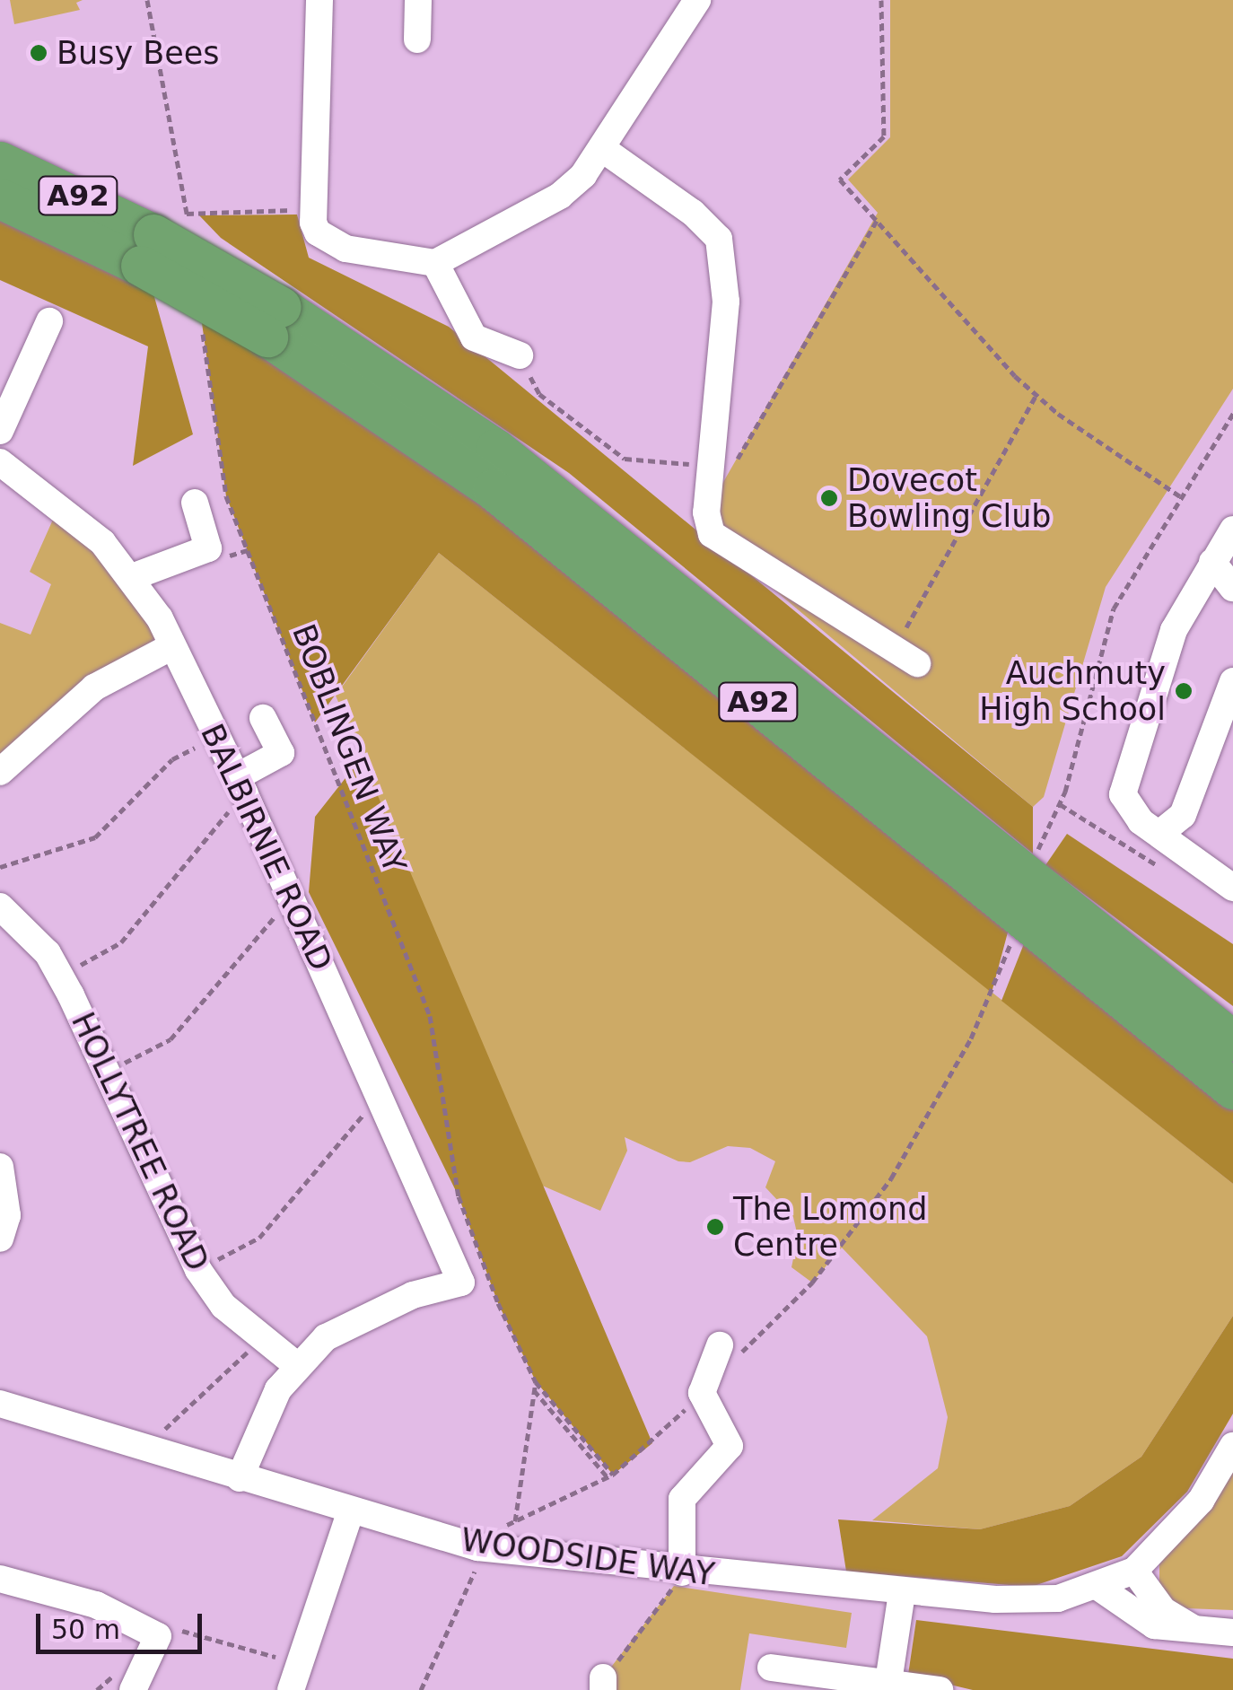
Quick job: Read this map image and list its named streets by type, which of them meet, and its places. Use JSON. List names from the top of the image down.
{
  "streets": {
    "highway": ["A92"],
    "street": ["BALBIRNIE ROAD", "HOLLYTREE ROAD", "WOODSIDE WAY"],
    "path": ["BOBLINGEN WAY"]
  },
  "crossings": [
    ["BALBIRNIE ROAD", "HOLLYTREE ROAD"]
  ],
  "places": [
    "Busy Bees",
    "Dovecot Bowling Club",
    "Auchmuty High School",
    "The Lomond Centre"
  ],
  "scale_bar": "50 m"
}
